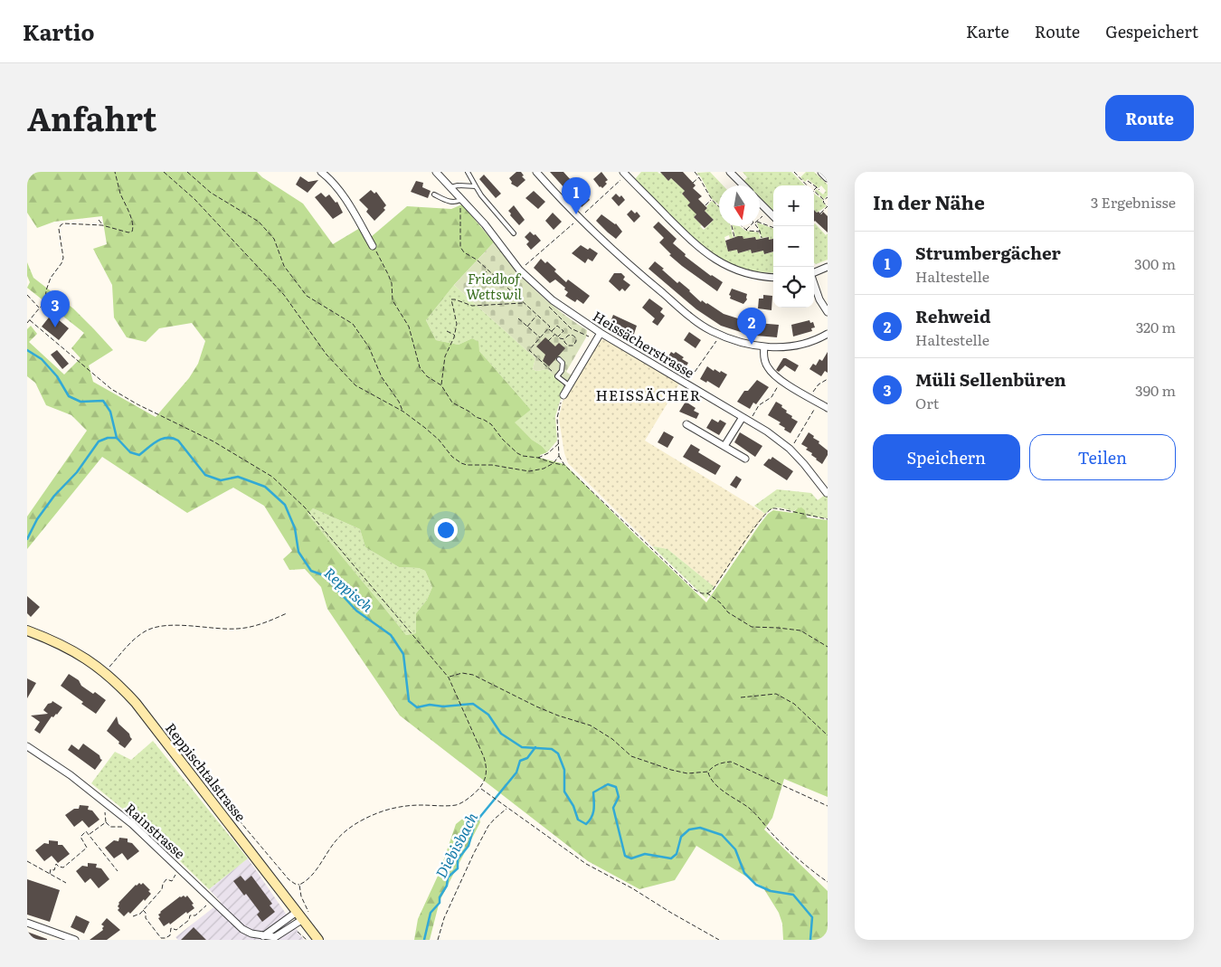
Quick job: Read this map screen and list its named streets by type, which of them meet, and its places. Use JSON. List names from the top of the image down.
{
  "streets": {
    "main road": ["Reppischtalstrasse"],
    "street": ["Heissächerstrasse", "Rainstrasse"]
  },
  "crossings": [
    ["Reppischtalstrasse", "Rainstrasse"]
  ],
  "districts": ["HEISSÄCHER"],
  "water": ["Reppisch", "Diebisbach"],
  "parks": ["Friedhof Wettswil"],
  "north": "bottom",
  "page": {
    "header": "Kartio",
    "nav": ["Karte", "Route", "Gespeichert"],
    "title": "Anfahrt",
    "buttons": [
      "Route",
      ["Speichern", "Teilen"]
    ],
    "heading": ["In der Nähe", "3 Ergebnisse"],
    "pins": ["1", "3", "2"],
    "map_buttons": ["+", "−"],
    "list": [
      {
        "mark": "1",
        "name": "Strumbergächer",
        "note": "Haltestelle",
        "value": "300 m"
      },
      {
        "mark": "2",
        "name": "Rehweid",
        "note": "Haltestelle",
        "value": "320 m"
      },
      {
        "mark": "3",
        "name": "Müli Sellenbüren",
        "note": "Ort",
        "value": "390 m"
      }
    ]
  }
}
